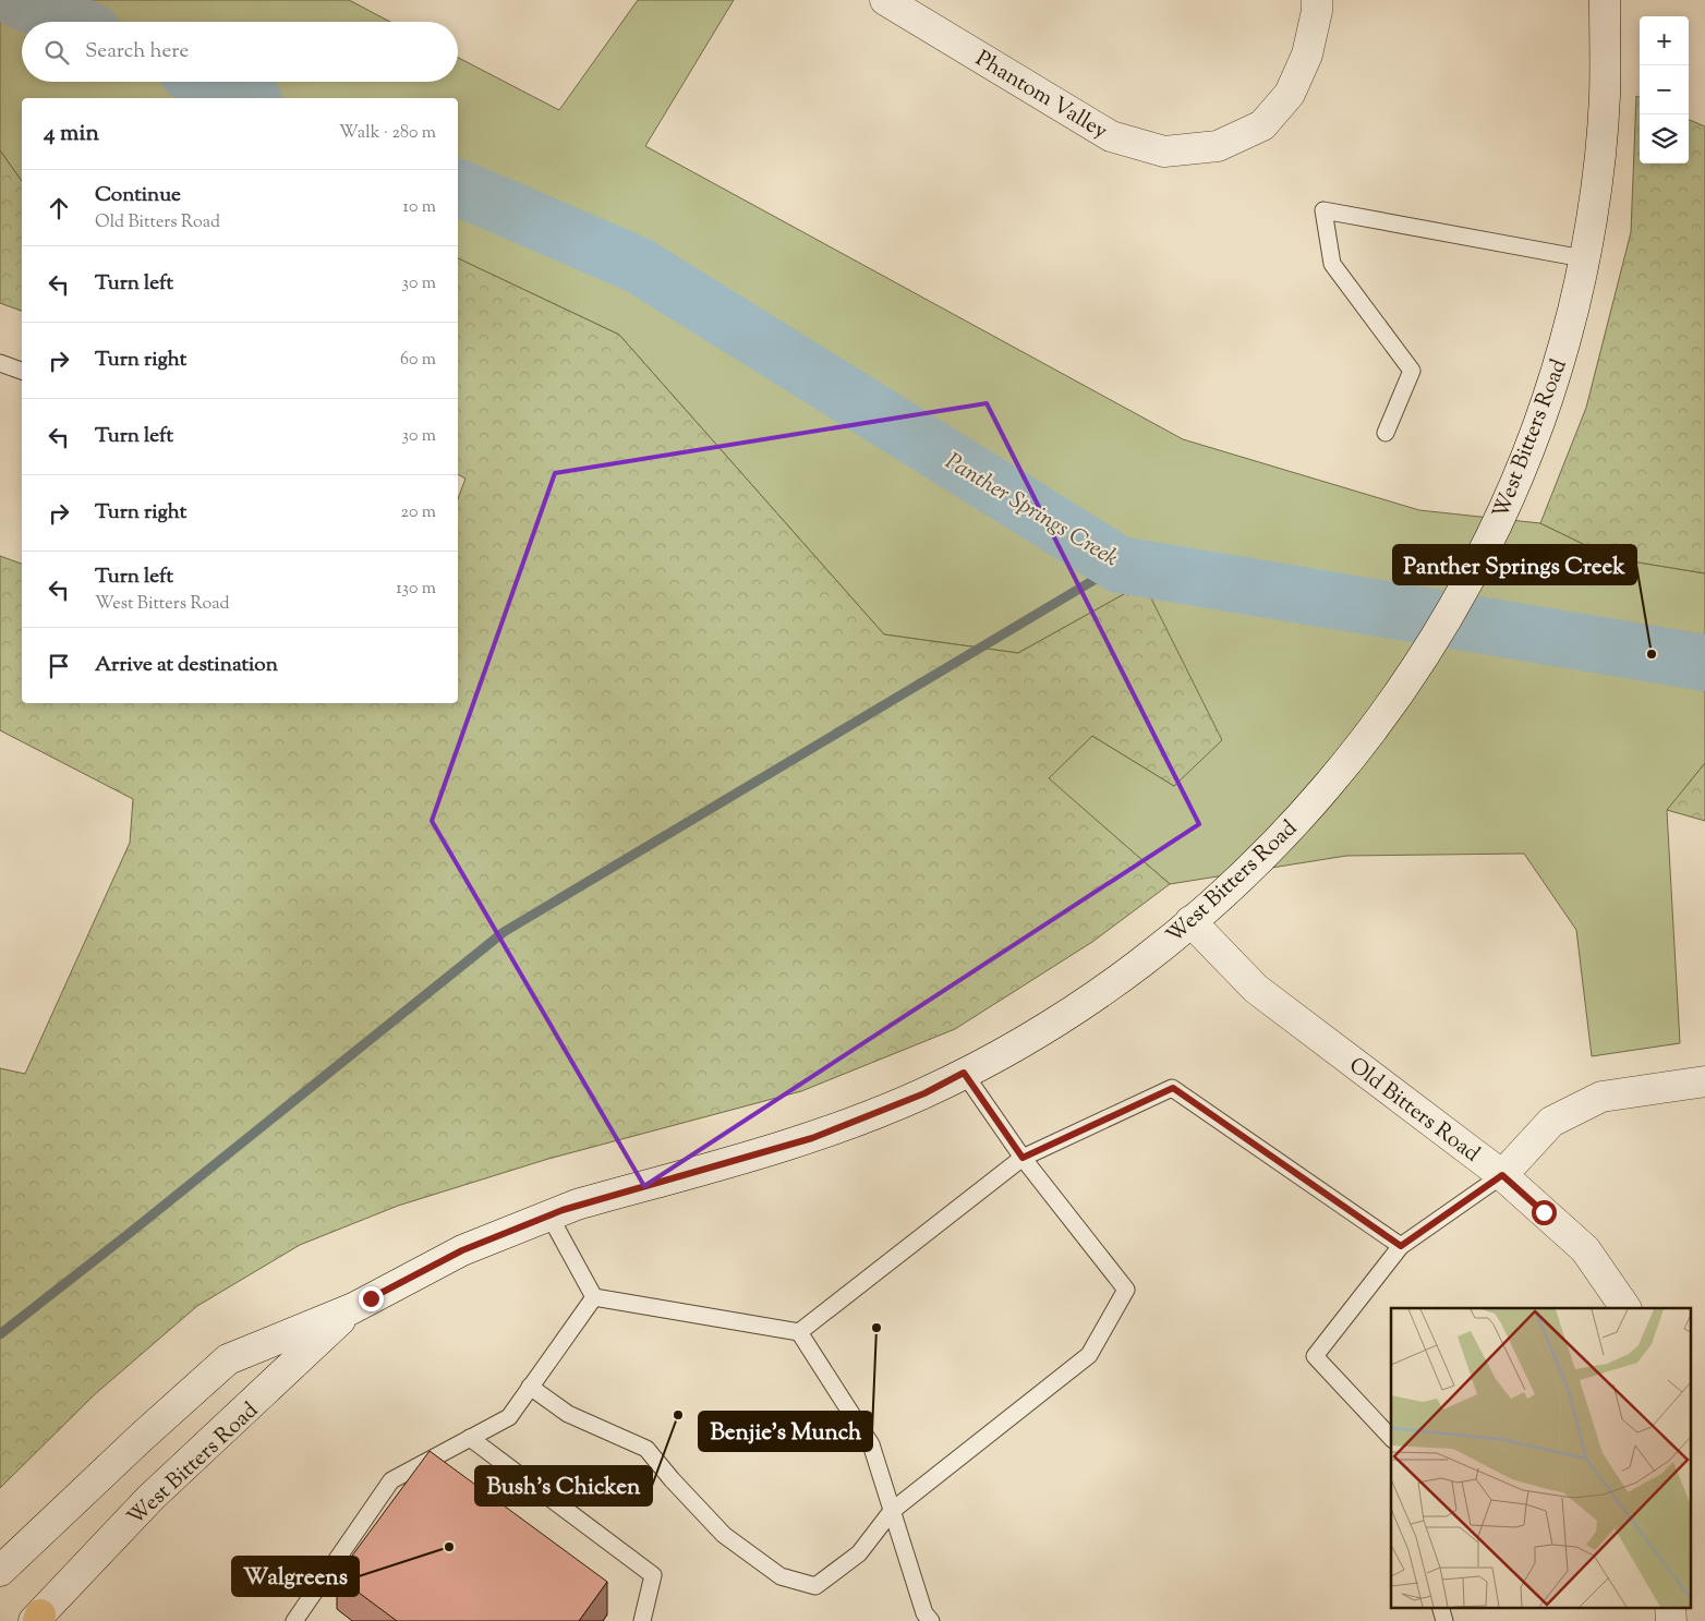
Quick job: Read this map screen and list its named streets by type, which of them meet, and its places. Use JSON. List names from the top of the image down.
{
  "streets": {
    "main road": ["Phantom Valley", "West Bitters Road", "Old Bitters Road"]
  },
  "crossings": [
    ["West Bitters Road", "Old Bitters Road"]
  ],
  "water": ["Panther Springs Creek"],
  "places": [
    "Panther Springs Creek",
    "Benjie's Munch",
    "Bush's Chicken",
    "Walgreens"
  ],
  "page": {
    "map_buttons": ["+", "−"],
    "search": "Search here",
    "heading": ["4 min", "Walk · 280 m"],
    "list": [
      ["Continue", "Old Bitters Road", "10 m"],
      ["Turn left", "30 m"],
      ["Turn right", "60 m"],
      ["Turn left", "30 m"],
      ["Turn right", "20 m"],
      ["Turn left", "West Bitters Road", "130 m"],
      "Arrive at destination"
    ]
  }
}
